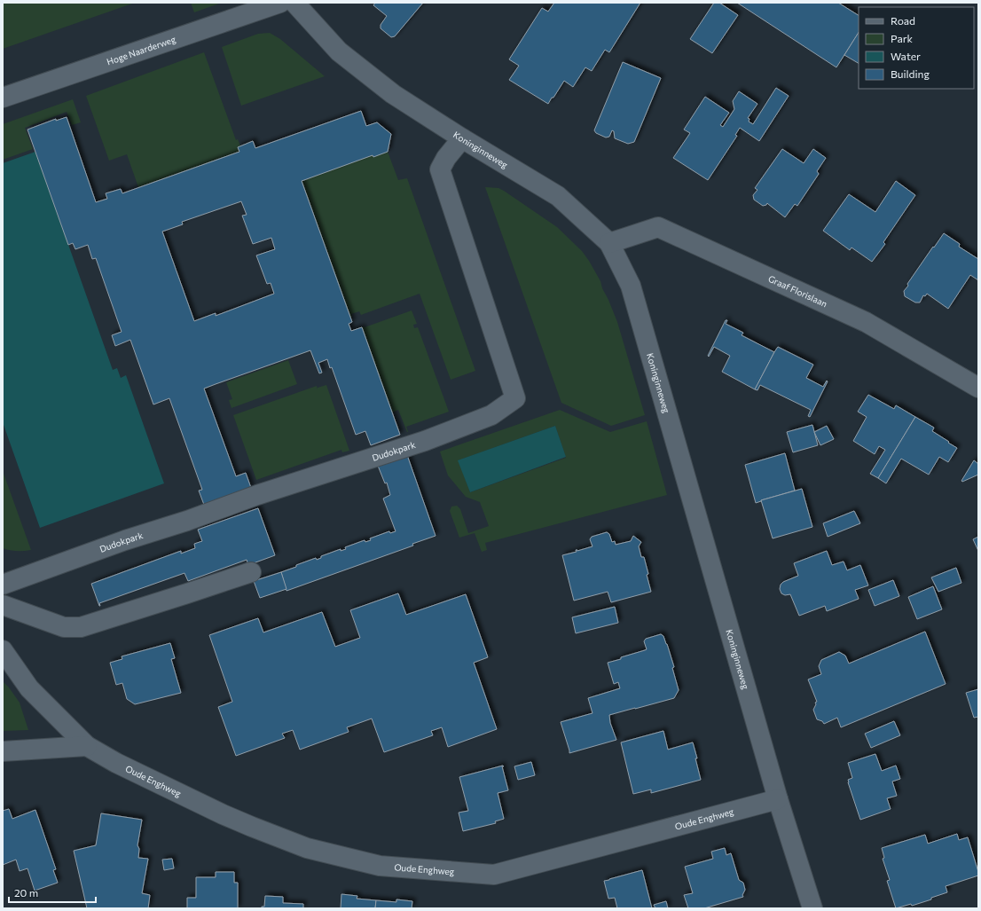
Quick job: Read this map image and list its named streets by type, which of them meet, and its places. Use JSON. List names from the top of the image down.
{
  "streets": {
    "street": [
      "Hoge Naarderweg",
      "Koninginneweg",
      "Graaf Florislaan",
      "Dudokpark",
      "Oude Enghweg"
    ]
  },
  "crossings": [
    ["Koninginneweg", "Graaf Florislaan"],
    ["Koninginneweg", "Dudokpark"],
    ["Koninginneweg", "Oude Enghweg"]
  ],
  "legend": [
    "Road",
    "Park",
    "Water",
    "Building"
  ],
  "scale_bar": "20 m"
}
